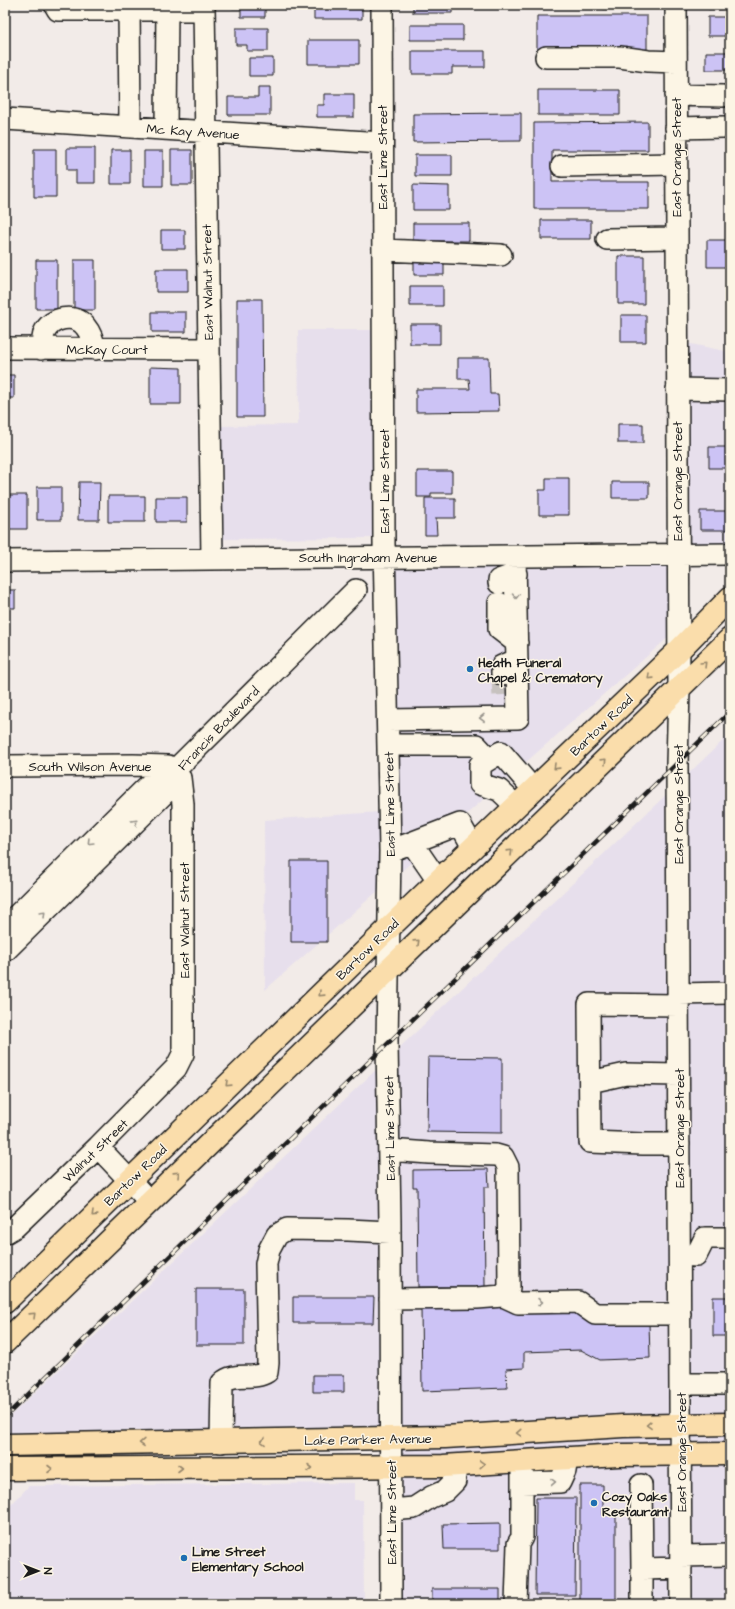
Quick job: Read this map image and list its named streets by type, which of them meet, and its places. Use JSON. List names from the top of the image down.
{
  "streets": {
    "main road": ["Bartow Road", "Lake Parker Avenue"],
    "street": [
      "Mc Kay Avenue",
      "East Lime Street",
      "East Orange Street",
      "East Walnut Street",
      "McKay Court",
      "South Ingraham Avenue",
      "Francis Boulevard",
      "South Wilson Avenue",
      "Walnut Street"
    ]
  },
  "crossings": [
    ["Mc Kay Avenue", "East Lime Street"],
    ["Mc Kay Avenue", "East Walnut Street"],
    ["East Lime Street", "South Ingraham Avenue"],
    ["East Lime Street", "Bartow Road"],
    ["East Lime Street", "Lake Parker Avenue"],
    ["East Orange Street", "South Ingraham Avenue"],
    ["East Orange Street", "Bartow Road"],
    ["East Orange Street", "Lake Parker Avenue"],
    ["East Walnut Street", "McKay Court"],
    ["East Walnut Street", "South Ingraham Avenue"],
    ["East Walnut Street", "Francis Boulevard"],
    ["East Walnut Street", "South Wilson Avenue"],
    ["East Walnut Street", "Walnut Street"],
    ["Francis Boulevard", "South Wilson Avenue"]
  ],
  "places": ["Heath Funeral Chapel & Crematory", "Cozy Oaks Restaurant", "Lime Street Elementary School"],
  "north": "right"
}
